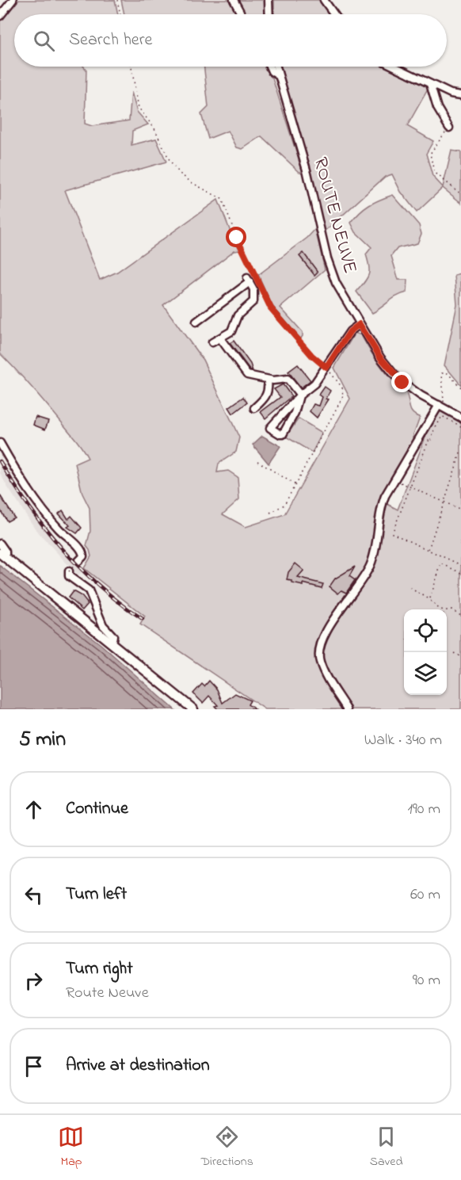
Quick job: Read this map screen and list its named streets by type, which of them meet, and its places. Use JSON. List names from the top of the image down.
{
  "streets": {
    "street": ["ROUTE NEUVE"]
  },
  "page": {
    "search": "Search here",
    "heading": ["5 min", "Walk · 340 m"],
    "list": [
      ["Continue", "190 m"],
      ["Turn left", "60 m"],
      ["Turn right", "Route Neuve", "90 m"],
      "Arrive at destination"
    ],
    "nav": ["Map", "Directions", "Saved"]
  }
}
